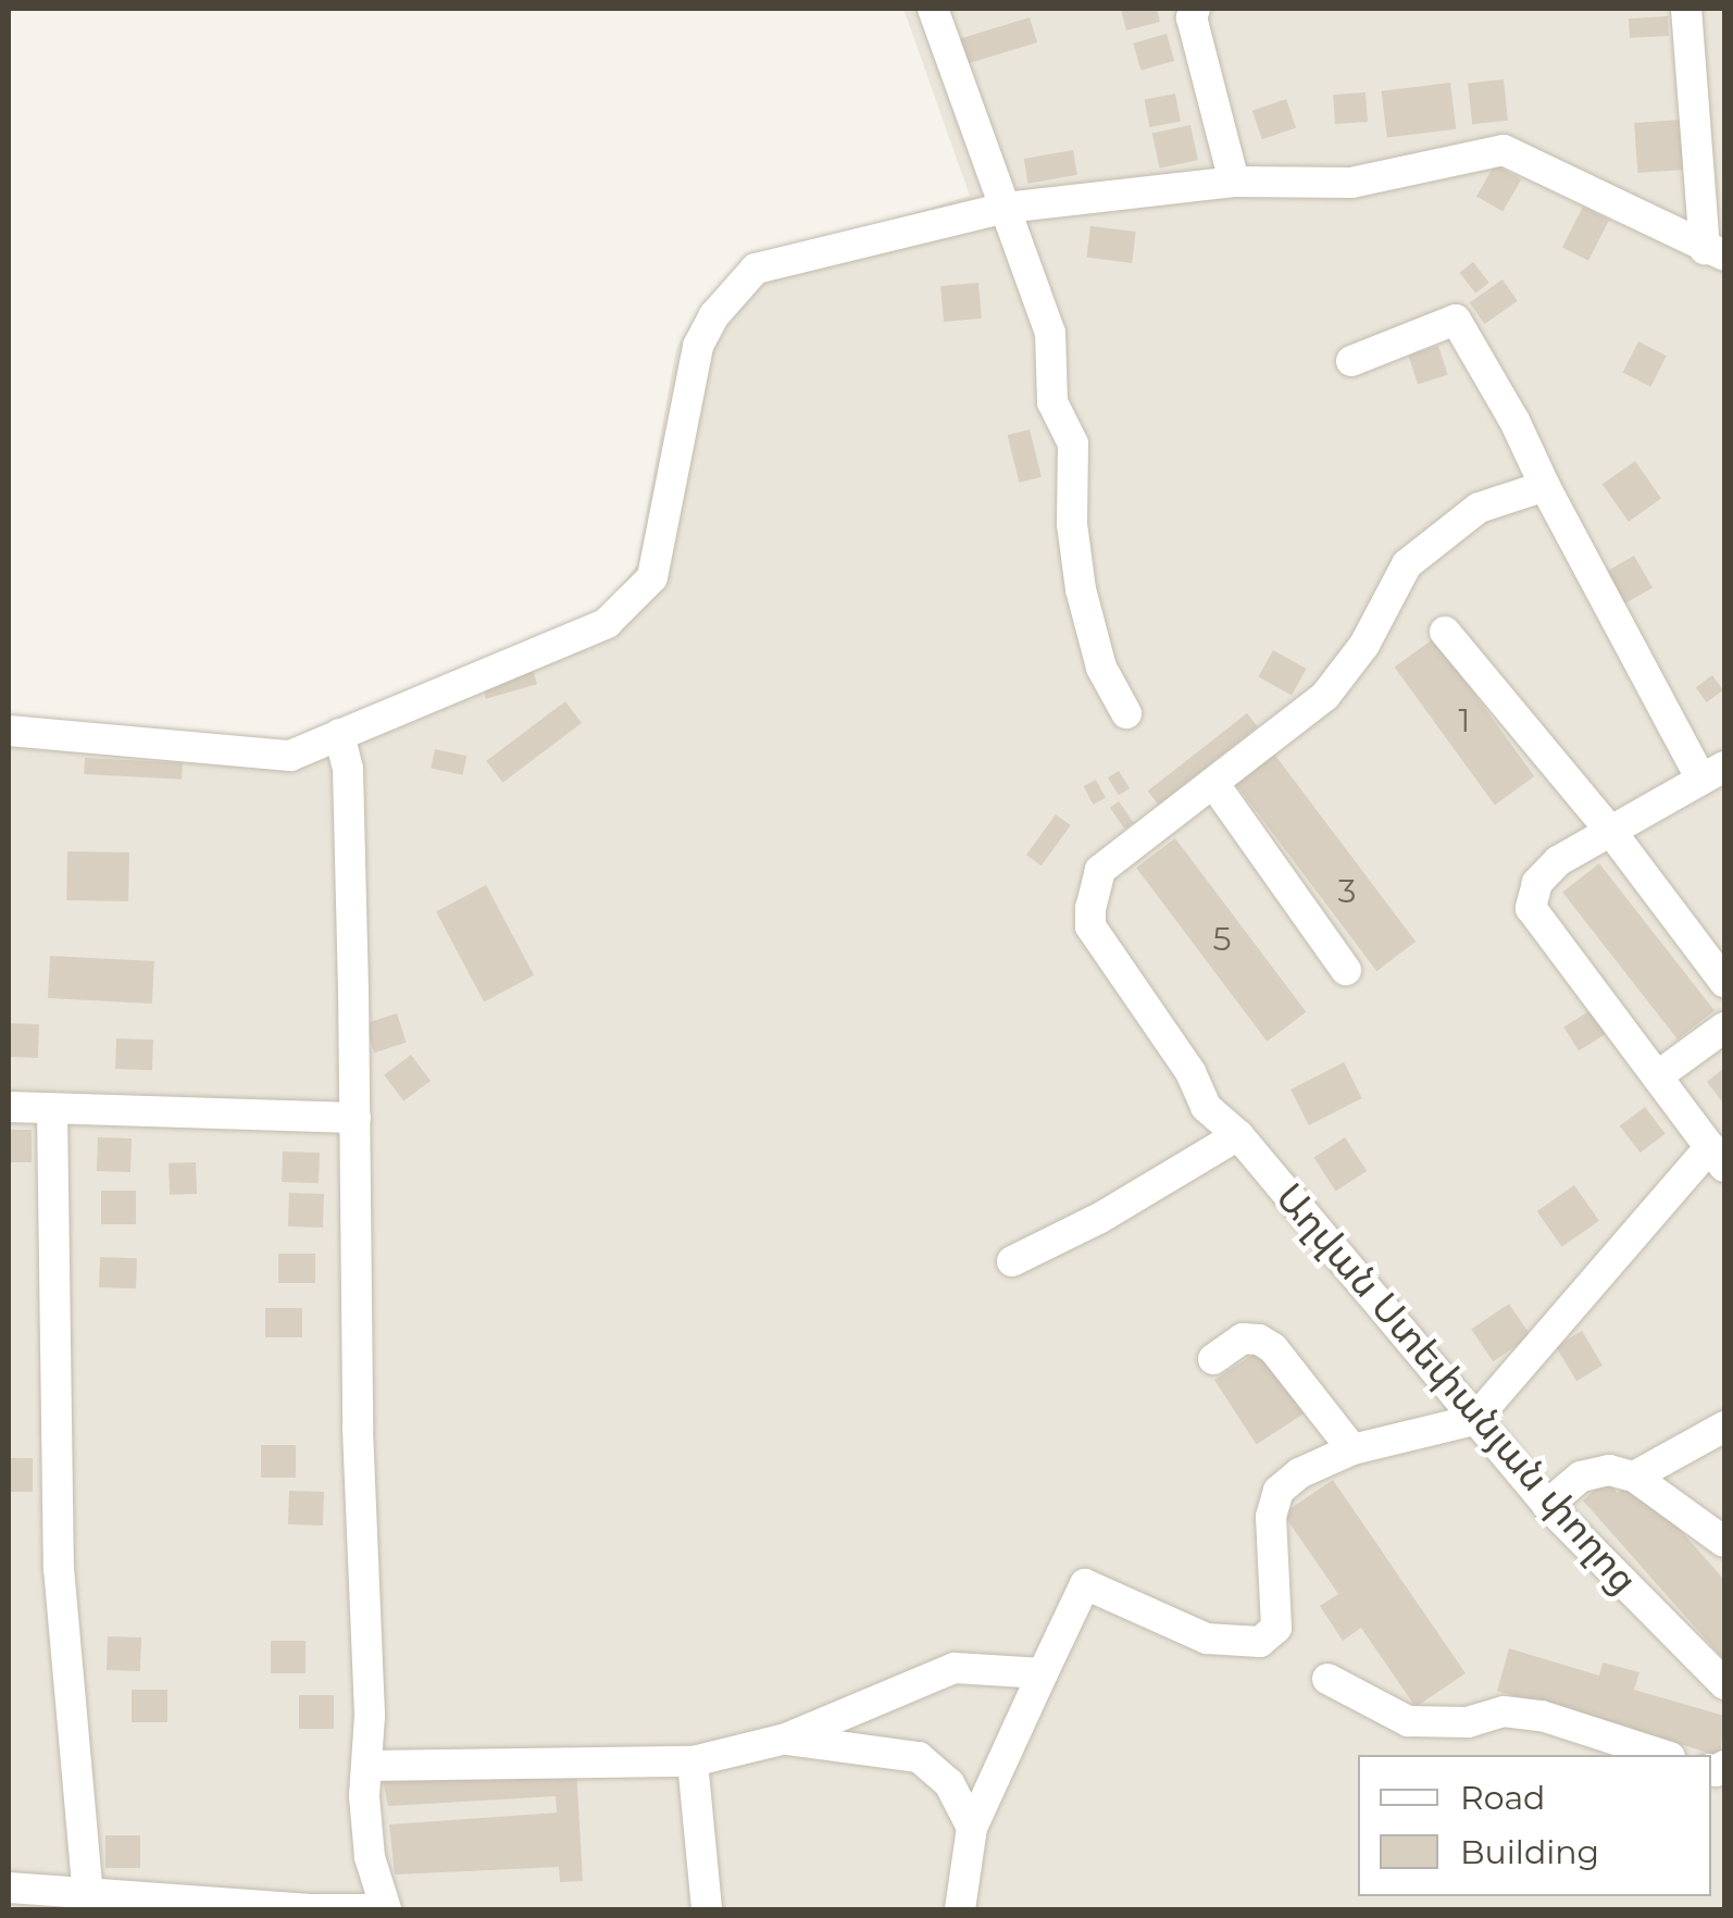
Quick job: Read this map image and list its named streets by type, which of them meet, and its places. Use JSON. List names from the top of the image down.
{
  "streets": {
    "street": ["Աղվան Ստեփանյան փողոց"]
  },
  "house_numbers": ["1", "3", "5"],
  "legend": ["Road", "Building"]
}
